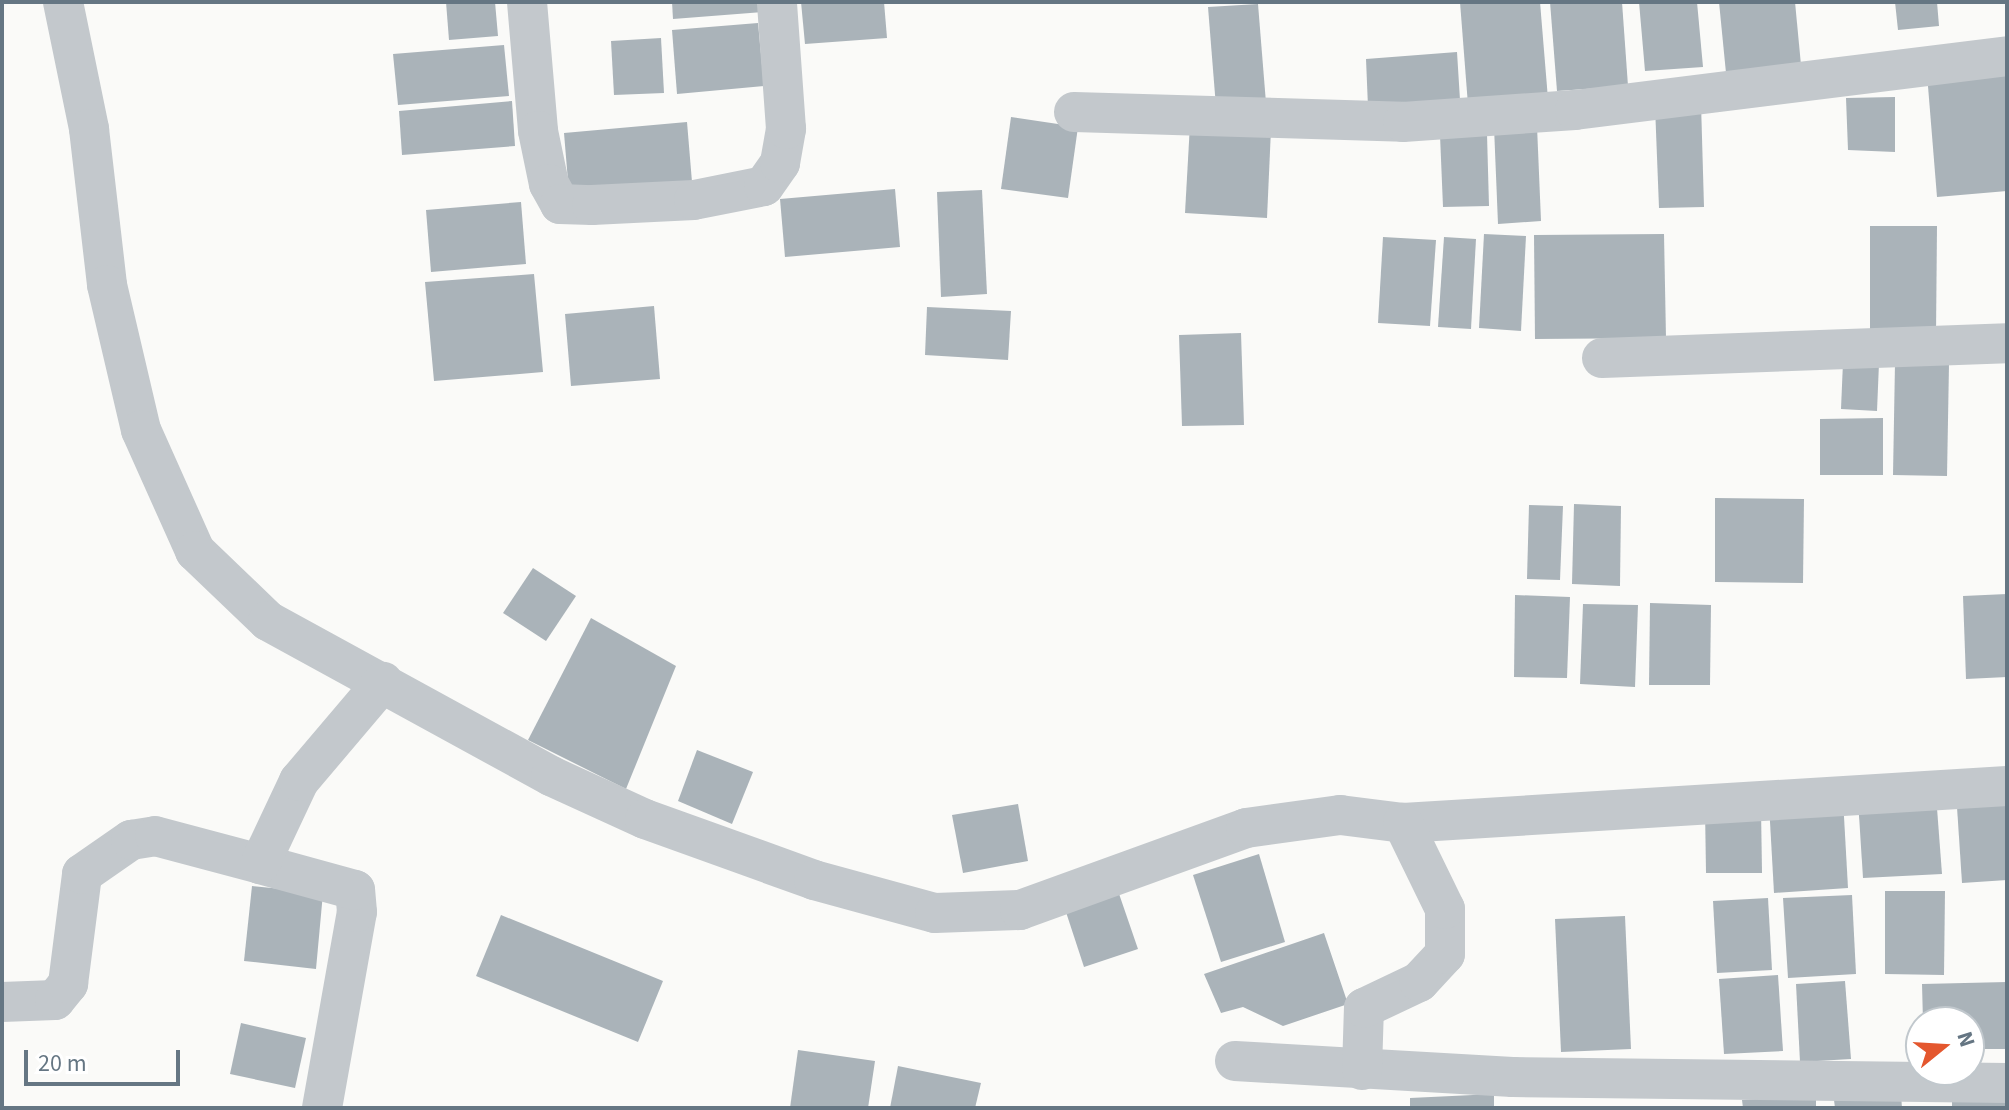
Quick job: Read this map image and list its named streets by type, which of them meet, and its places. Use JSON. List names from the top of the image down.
{
  "scale_bar": "20 m",
  "north": "right"
}
